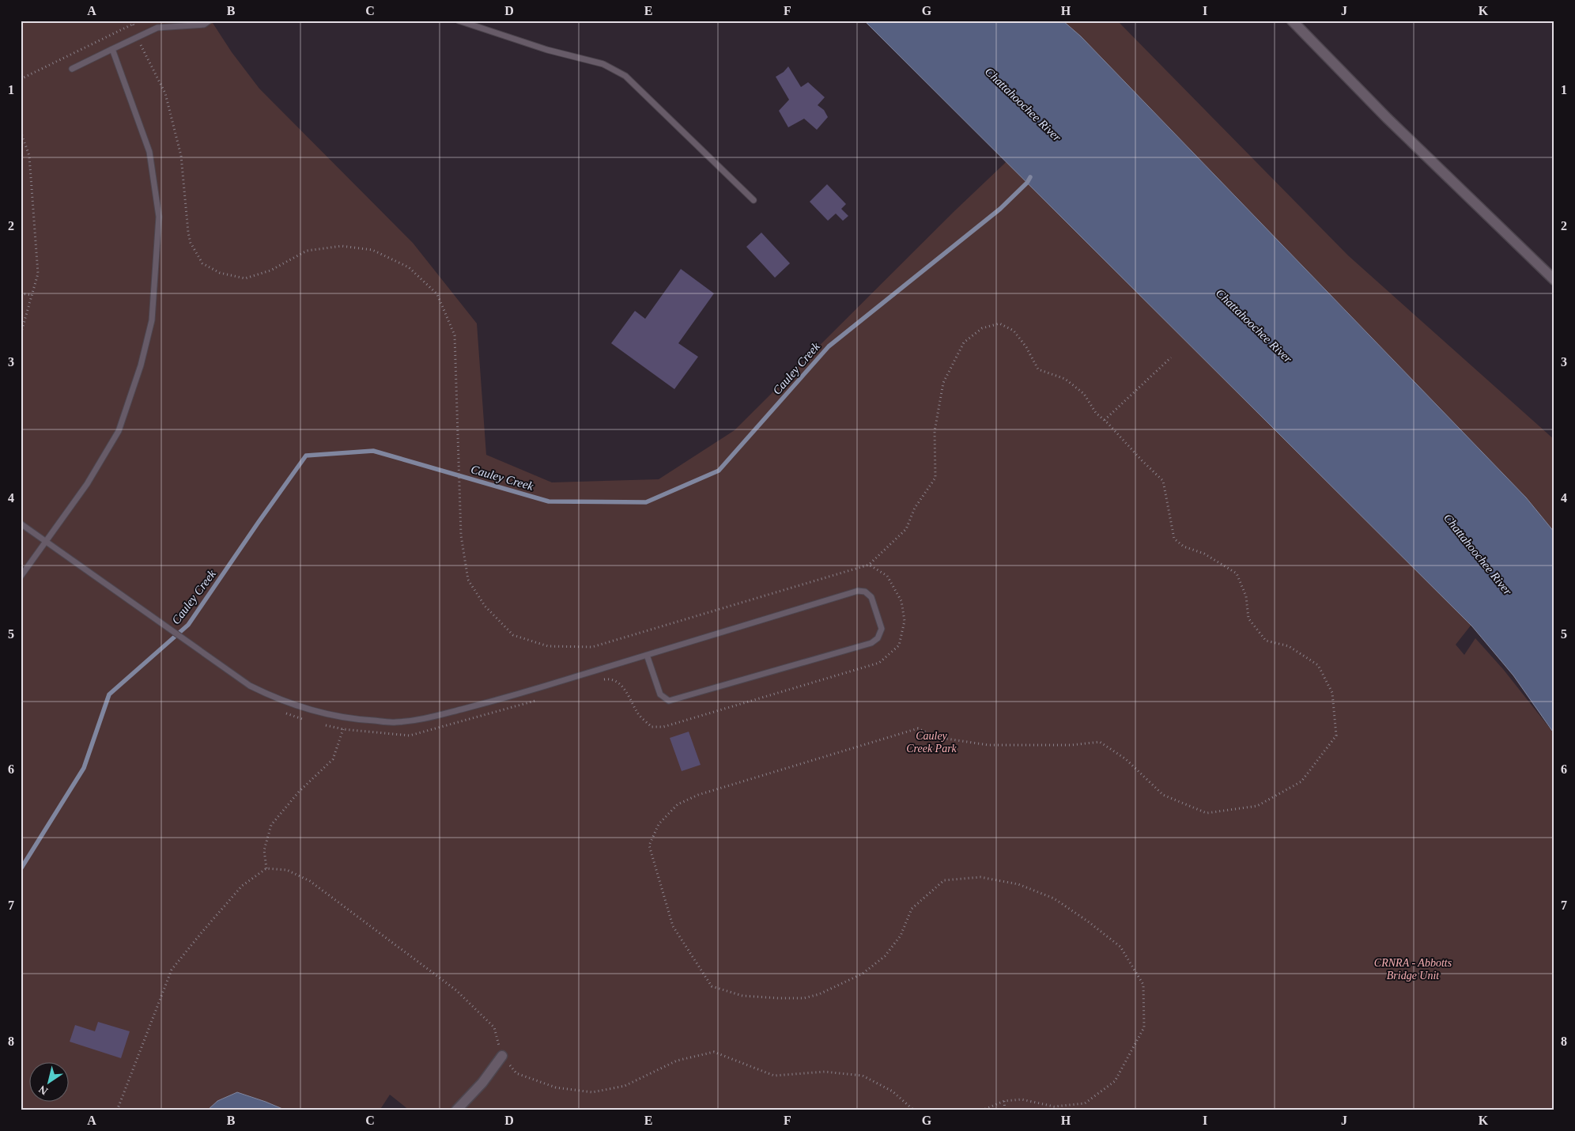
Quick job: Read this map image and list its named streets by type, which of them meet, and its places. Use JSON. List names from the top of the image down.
{
  "water": ["Chattahoochee River", "Cauley Creek"],
  "parks": ["Cauley Creek Park", "CRNRA - Abbotts Bridge Unit"],
  "north": "bottom left",
  "grid": {
    "columns": [
      "A",
      "B",
      "C",
      "D",
      "E",
      "F",
      "G",
      "H",
      "I",
      "J",
      "K"
    ],
    "rows": [
      "1",
      "2",
      "3",
      "4",
      "5",
      "6",
      "7",
      "8"
    ]
  }
}
